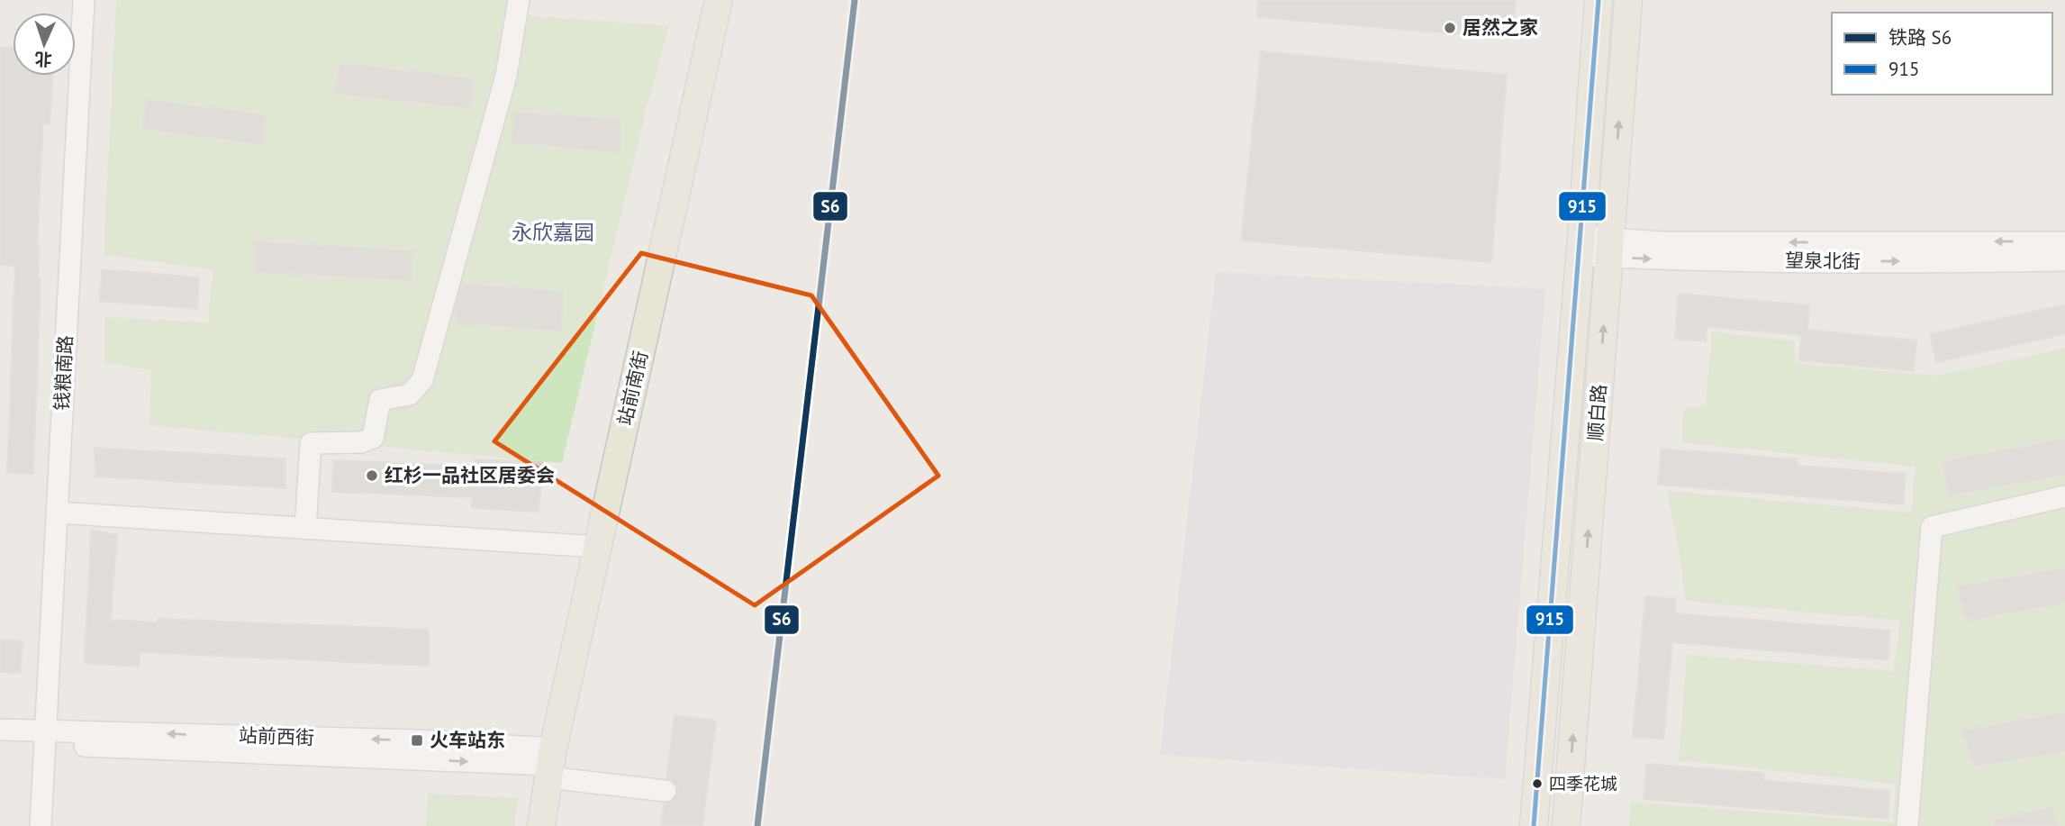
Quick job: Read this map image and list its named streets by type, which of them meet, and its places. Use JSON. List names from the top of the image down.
{
  "streets": {
    "main road": ["站前南街", "顺白路"],
    "street": ["望泉北街", "钱粮南路", "站前西街"]
  },
  "crossings": [
    ["望泉北街", "顺白路"],
    ["钱粮南路", "站前西街"],
    ["站前南街", "站前西街"]
  ],
  "districts": ["永欣嘉园"],
  "places": {
    "other": ["居然之家", "红杉一品社区居委会", "四季花城"],
    "transit": ["火车站东"]
  },
  "lines": ["rail line S6", "transit line 915"],
  "legend": ["铁路 S6", "915"],
  "north": "bottom"
}
